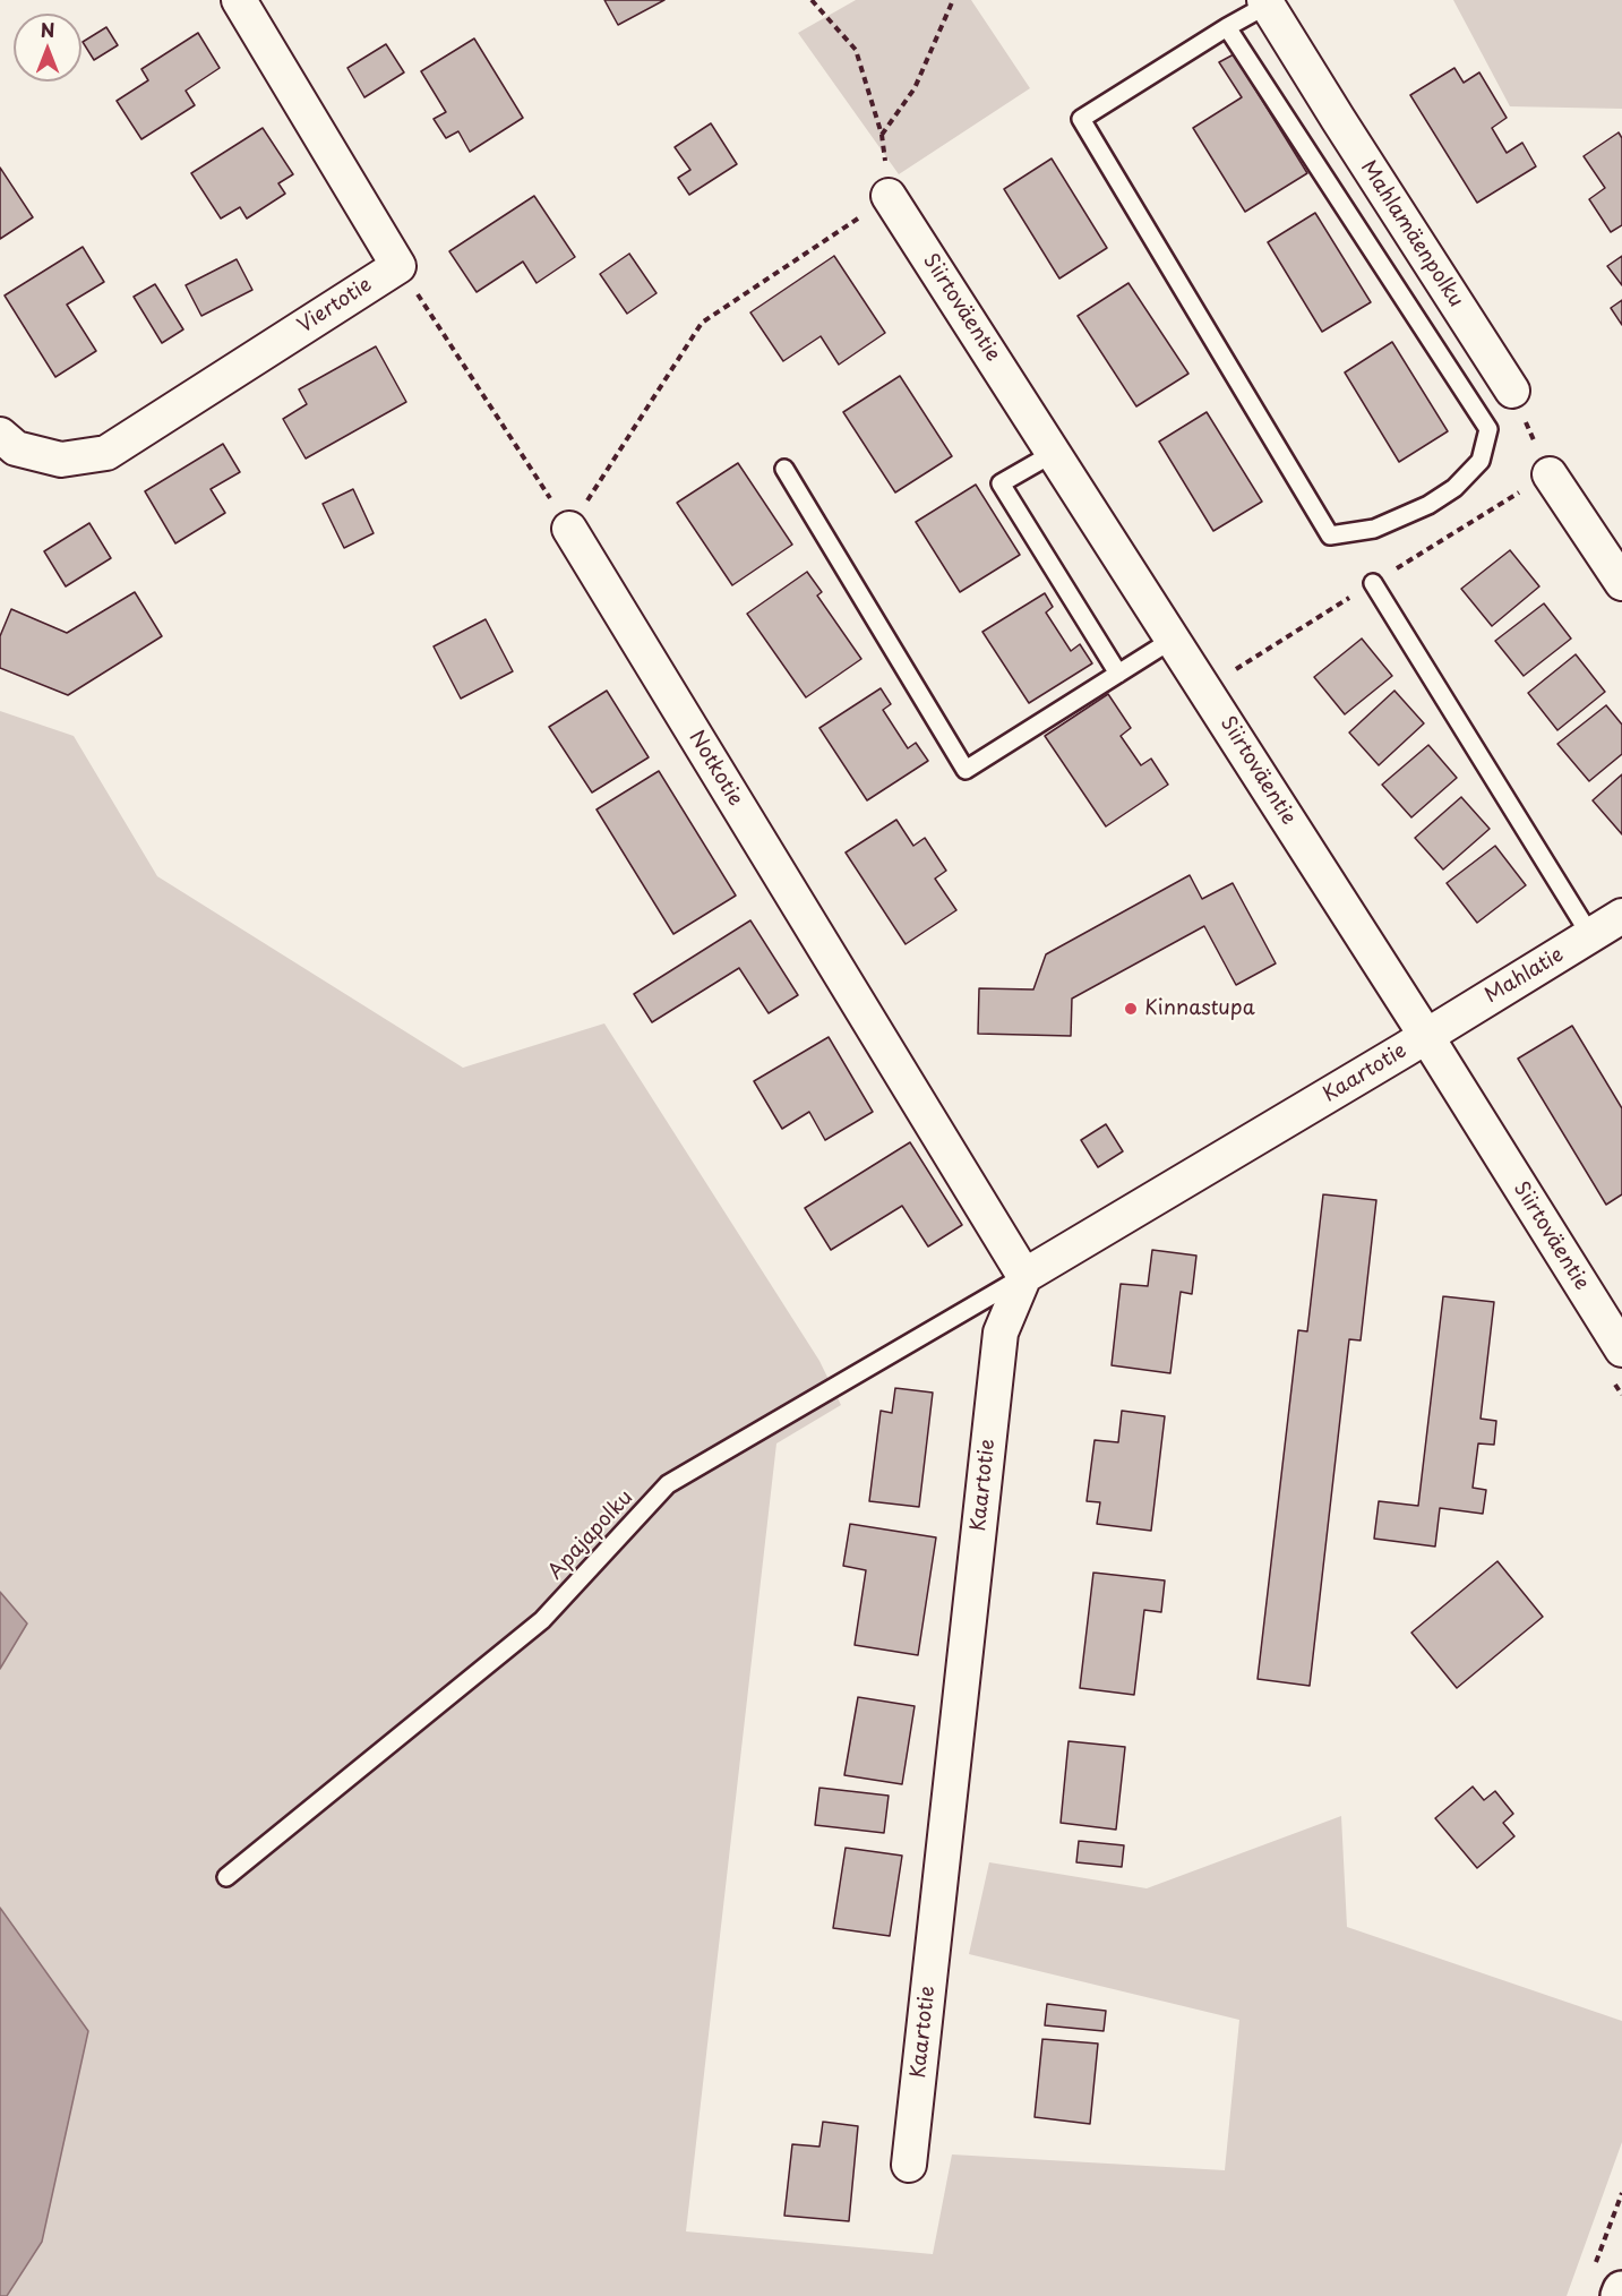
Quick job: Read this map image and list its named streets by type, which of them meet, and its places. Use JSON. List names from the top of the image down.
{
  "streets": {
    "street": [
      "Mahlamäenpolku",
      "Viertotie",
      "Siirtoväentie",
      "Notkotie",
      "Mahlatie",
      "Kaartotie"
    ],
    "lane": ["Apajapolku"]
  },
  "crossings": [
    ["Siirtoväentie", "Mahlatie"],
    ["Siirtoväentie", "Kaartotie"],
    ["Notkotie", "Kaartotie"],
    ["Notkotie", "Apajapolku"],
    ["Mahlatie", "Kaartotie"],
    ["Kaartotie", "Apajapolku"]
  ],
  "places": ["Kinnastupa"],
  "north": "top"
}
